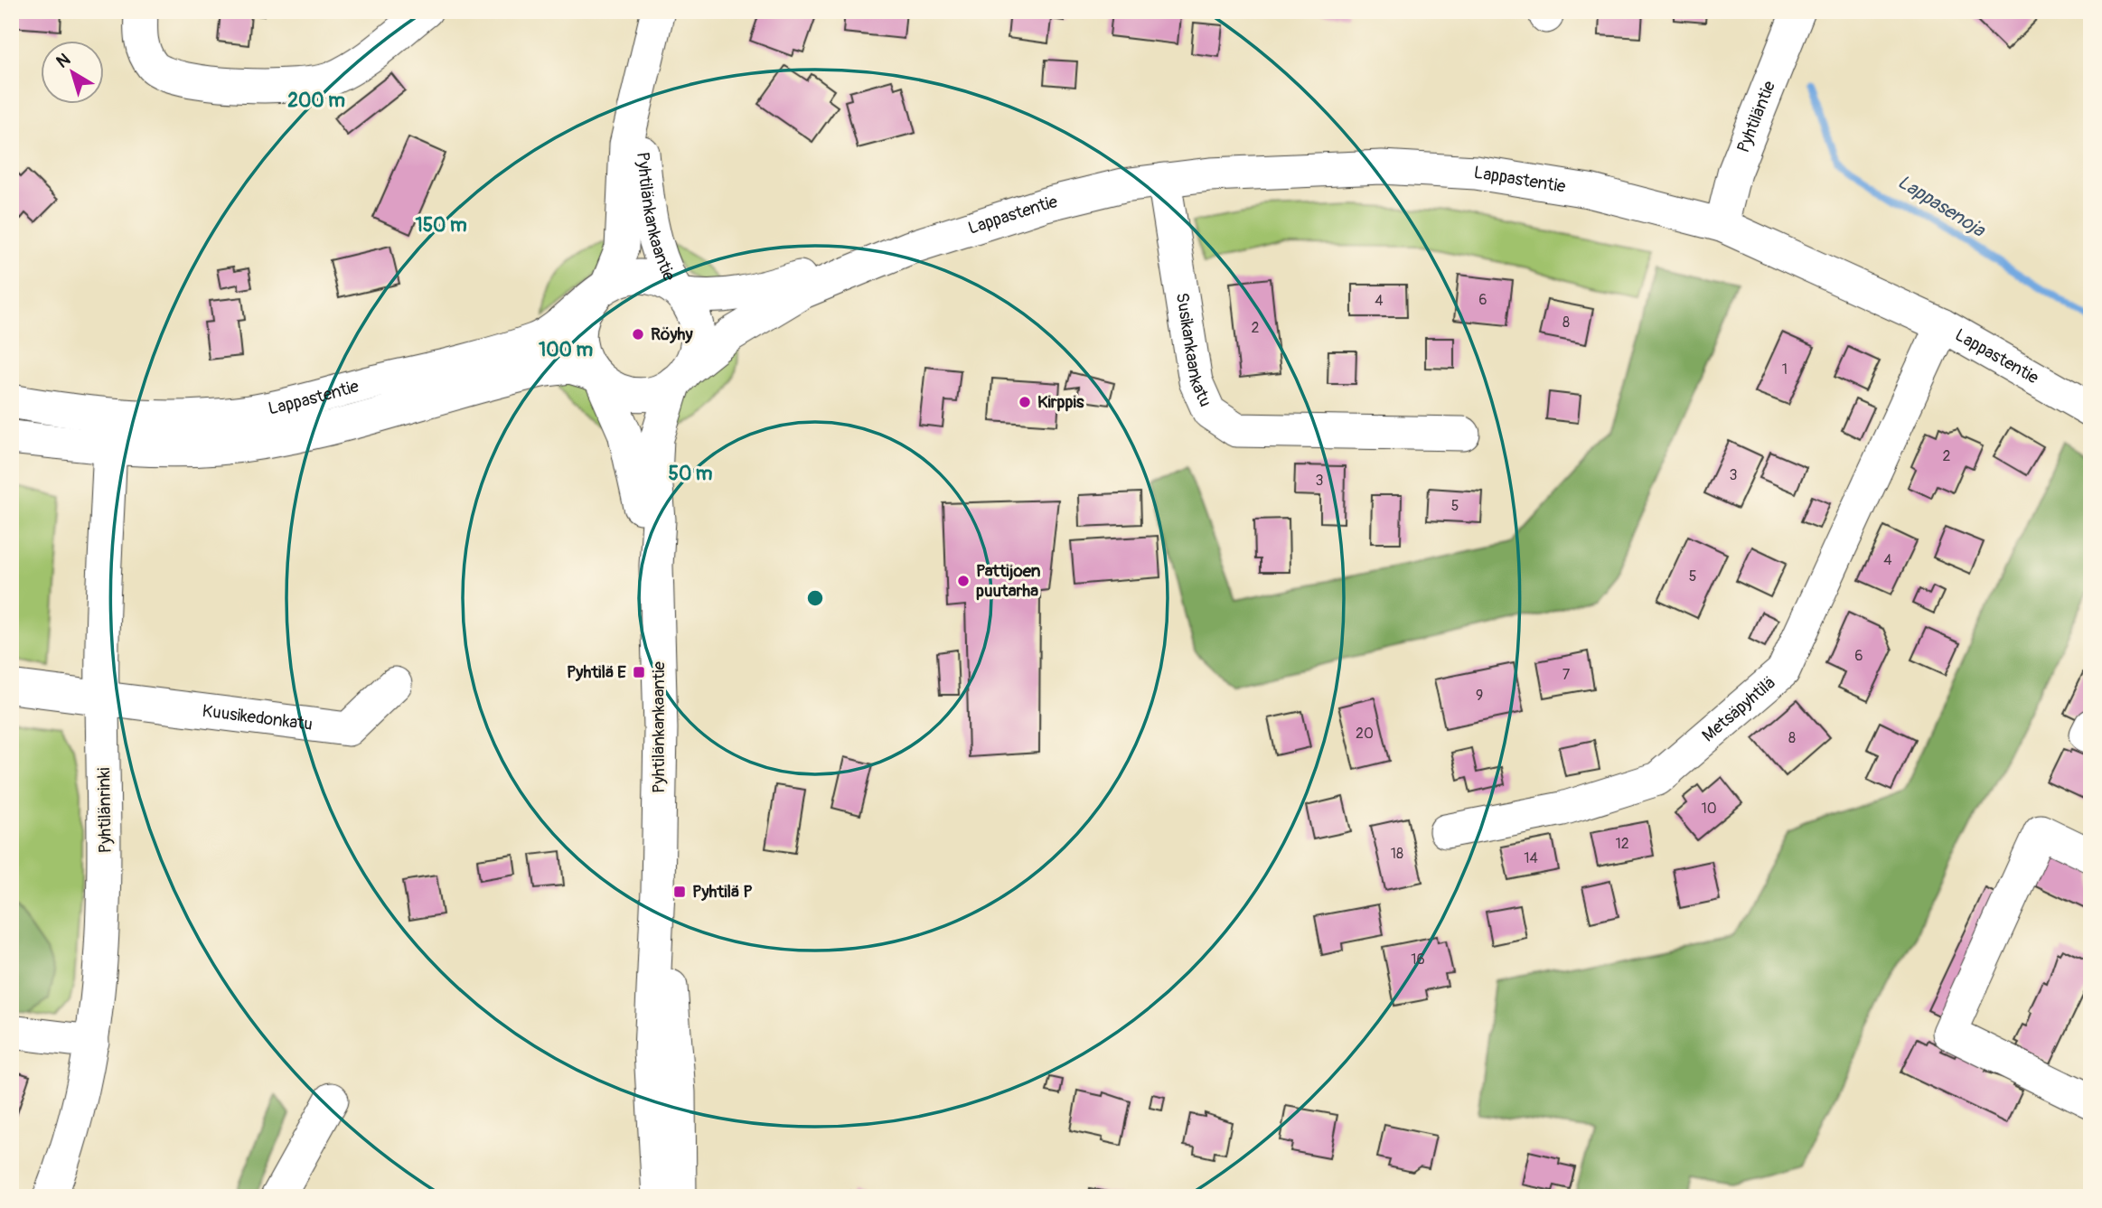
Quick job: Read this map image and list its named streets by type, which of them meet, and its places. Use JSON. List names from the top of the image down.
{
  "streets": {
    "street": [
      "Pyhtiläntie",
      "Lappastentie",
      "Pyhtilänkankaantie",
      "Susikankaankatu",
      "Metsäpyhtilä",
      "Kuusikedonkatu",
      "Pyhtilänrinki"
    ]
  },
  "crossings": [
    ["Pyhtiläntie", "Lappastentie"],
    ["Lappastentie", "Pyhtilänkankaantie"],
    ["Lappastentie", "Susikankaankatu"],
    ["Lappastentie", "Metsäpyhtilä"],
    ["Lappastentie", "Pyhtilänrinki"],
    ["Kuusikedonkatu", "Pyhtilänrinki"]
  ],
  "water": ["Lappasenoja"],
  "places": {
    "other": ["Röyhy", "Kirppis", "Pattijoen puutarha"],
    "transit": ["Pyhtilä E", "Pyhtilä P"]
  },
  "house_numbers": [
    "6",
    "4",
    "8",
    "2",
    "1",
    "2",
    "3",
    "3",
    "5",
    "4",
    "5",
    "6",
    "7",
    "9",
    "20",
    "8",
    "10",
    "12",
    "18",
    "14",
    "16"
  ],
  "north": "top left",
  "rings": [
    "200 m",
    "150 m",
    "100 m",
    "50 m"
  ]
}
